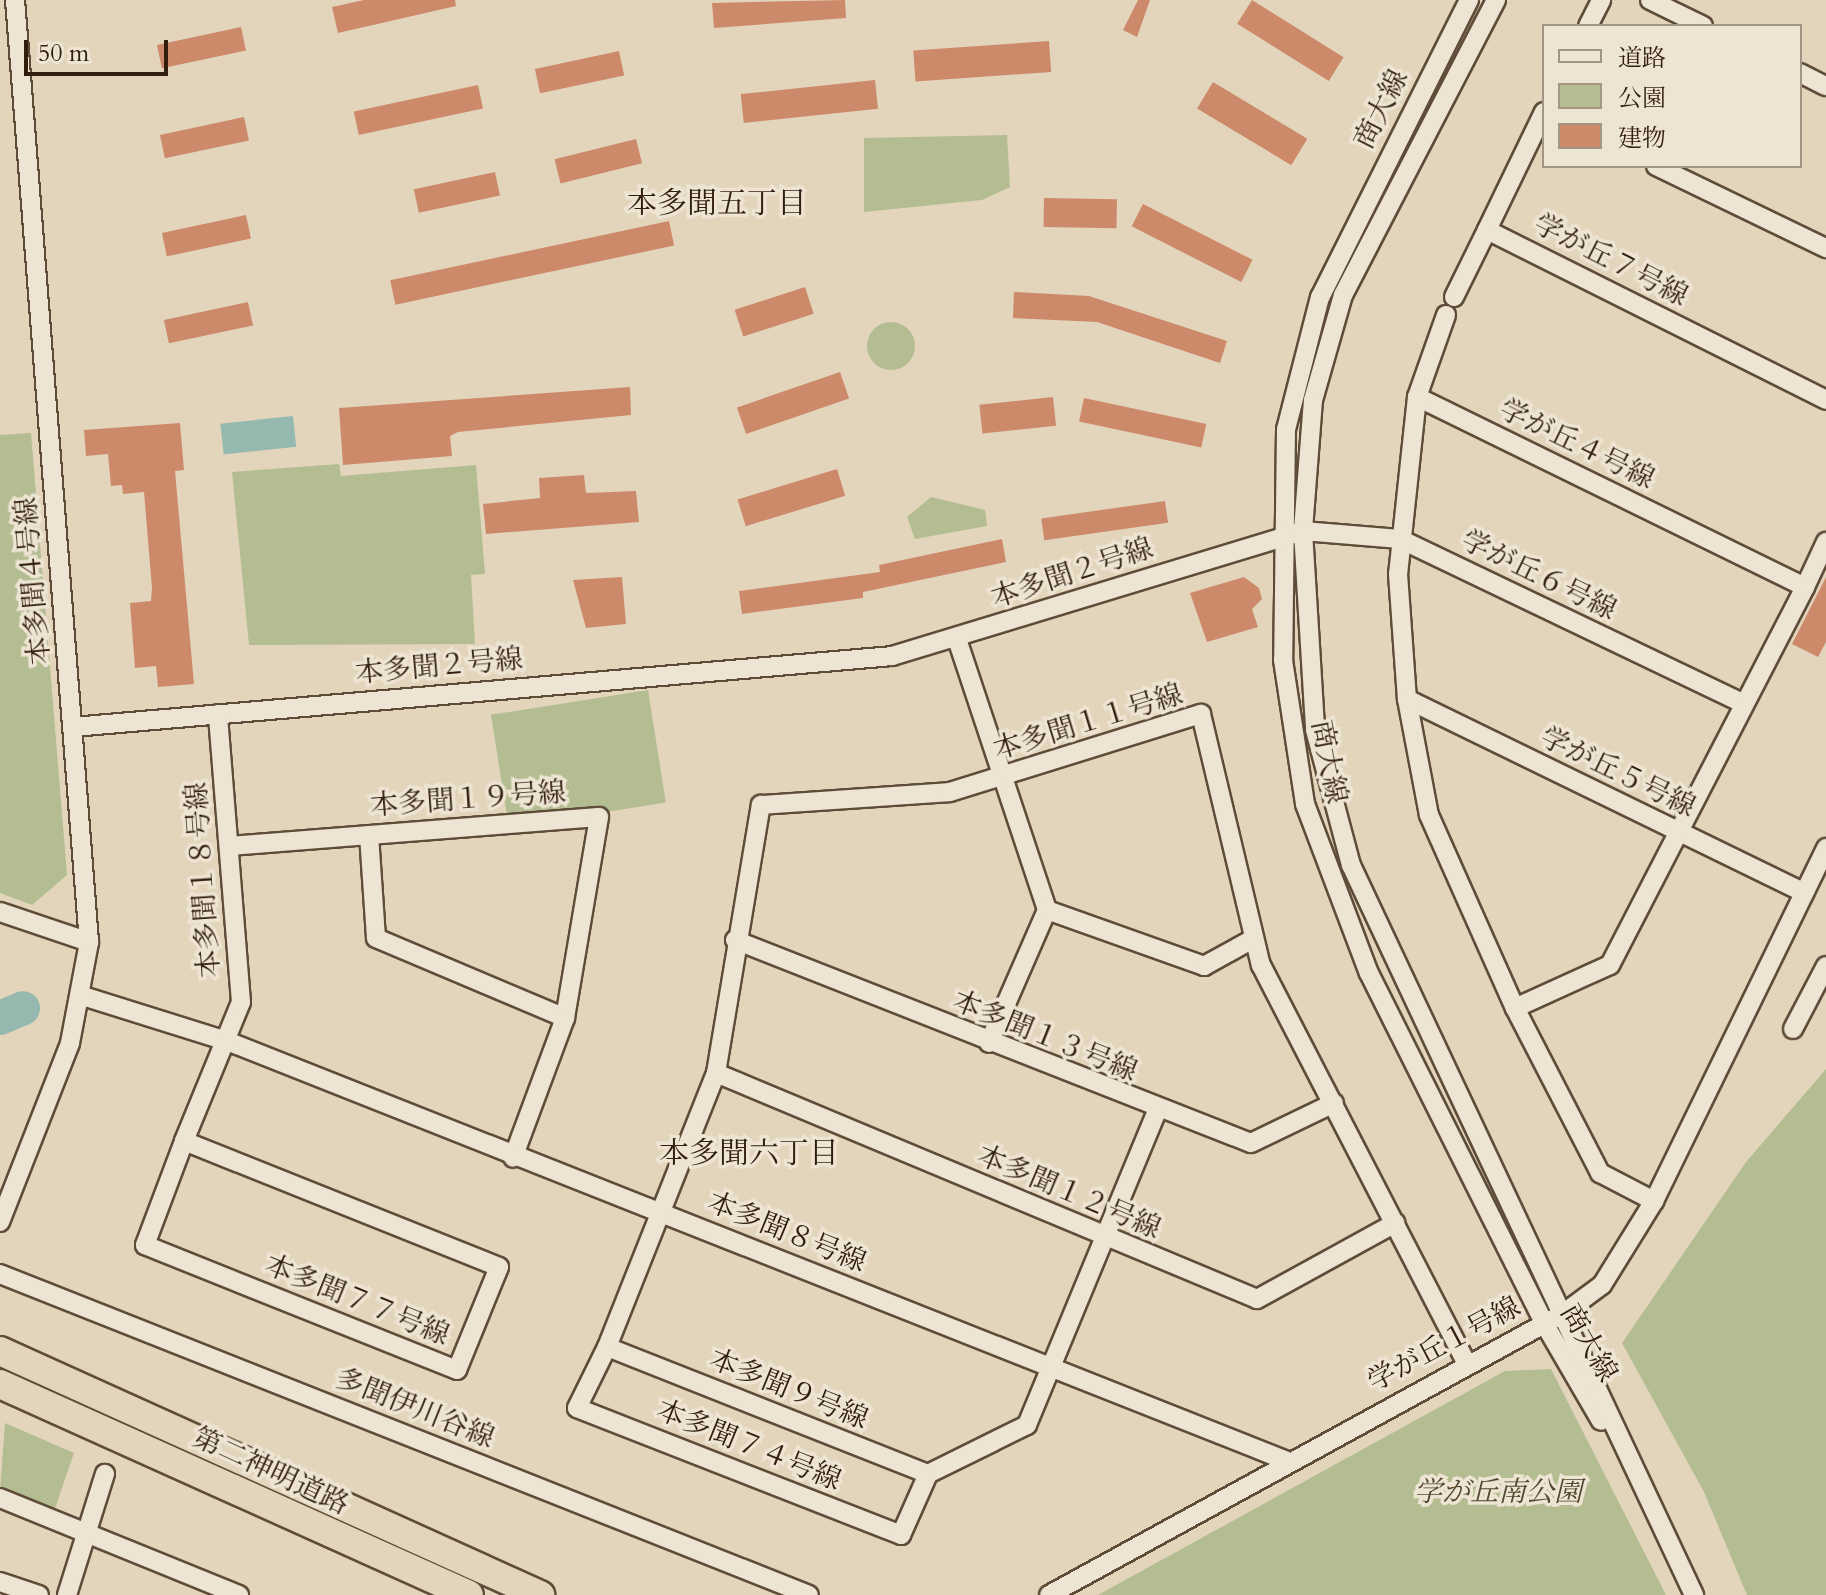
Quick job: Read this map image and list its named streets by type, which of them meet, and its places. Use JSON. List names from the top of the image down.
{
  "streets": {
    "highway": ["第二神明道路"],
    "street": [
      "商大線",
      "学が丘７号線",
      "学が丘４号線",
      "本多聞２号線",
      "学が丘６号線",
      "本多聞４号線",
      "本多聞１１号線",
      "学が丘５号線",
      "本多聞１９号線",
      "本多聞１８号線",
      "本多聞１３号線",
      "本多聞１２号線",
      "本多聞８号線",
      "本多聞７７号線",
      "学が丘１号線",
      "本多聞９号線",
      "多聞伊川谷線",
      "本多聞７４号線"
    ]
  },
  "crossings": [
    ["商大線", "本多聞２号線"],
    ["商大線", "学が丘６号線"],
    ["商大線", "学が丘１号線"],
    ["本多聞２号線", "学が丘６号線"],
    ["本多聞２号線", "本多聞４号線"],
    ["本多聞２号線", "本多聞１８号線"],
    ["本多聞１１号線", "本多聞１３号線"],
    ["本多聞１１号線", "本多聞１２号線"],
    ["本多聞１１号線", "本多聞８号線"],
    ["本多聞１１号線", "学が丘１号線"],
    ["学が丘５号線", "学が丘１号線"],
    ["本多聞１９号線", "本多聞１８号線"],
    ["本多聞１９号線", "本多聞８号線"],
    ["本多聞１８号線", "本多聞８号線"],
    ["本多聞１８号線", "本多聞７７号線"],
    ["本多聞８号線", "本多聞７７号線"],
    ["本多聞８号線", "学が丘１号線"],
    ["本多聞９号線", "本多聞７４号線"]
  ],
  "districts": ["本多聞五丁目", "本多聞六丁目"],
  "parks": ["学が丘南公園"],
  "legend": ["道路", "公園", "建物"],
  "scale_bar": "50 m"
}
